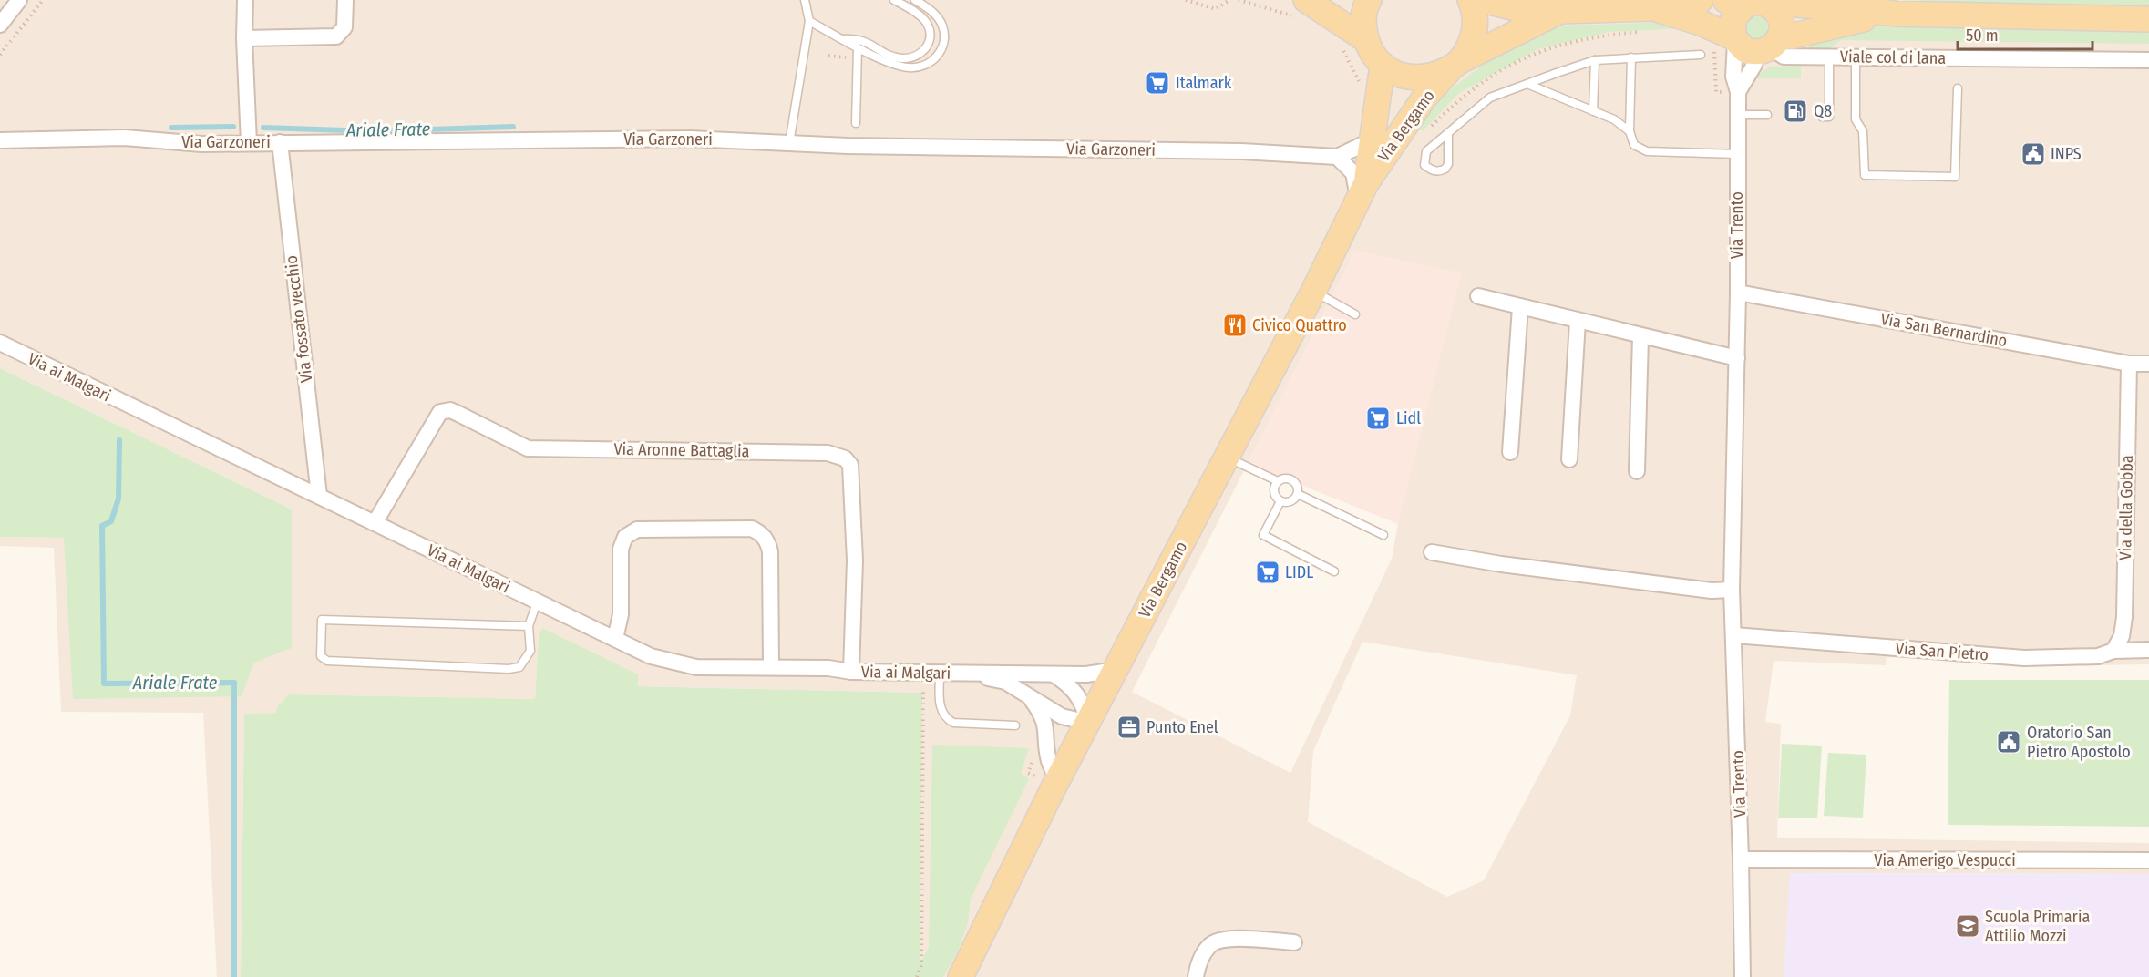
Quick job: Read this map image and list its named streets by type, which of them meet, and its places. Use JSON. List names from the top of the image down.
{
  "streets": {
    "main road": ["Viale col di lana", "Via Bergamo"],
    "street": [
      "Via Garzoneri",
      "Via Trento",
      "Via fossato vecchio",
      "Via San Bernardino",
      "Via ai Malgari",
      "Via Aronne Battaglia",
      "Via della Gobba",
      "Via San Pietro",
      "Via Amerigo Vespucci"
    ]
  },
  "crossings": [
    ["Viale col di lana", "Via Trento"],
    ["Via Bergamo", "Via Garzoneri"],
    ["Via Bergamo", "Via ai Malgari"],
    ["Via Garzoneri", "Via fossato vecchio"],
    ["Via Trento", "Via San Bernardino"],
    ["Via Trento", "Via San Pietro"],
    ["Via Trento", "Via Amerigo Vespucci"],
    ["Via fossato vecchio", "Via ai Malgari"],
    ["Via San Bernardino", "Via della Gobba"],
    ["Via ai Malgari", "Via Aronne Battaglia"],
    ["Via della Gobba", "Via San Pietro"]
  ],
  "water": ["Ariale Frate"],
  "places": {
    "supermarket": ["Italmark", "Lidl", "LIDL"],
    "fuel station": ["Q8"],
    "public building": ["INPS", "Oratorio San Pietro Apostolo"],
    "restaurant": ["Civico Quattro"],
    "office": ["Punto Enel"],
    "school or university": ["Scuola Primaria Attilio Mozzi"]
  },
  "scale_bar": "50 m"
}
